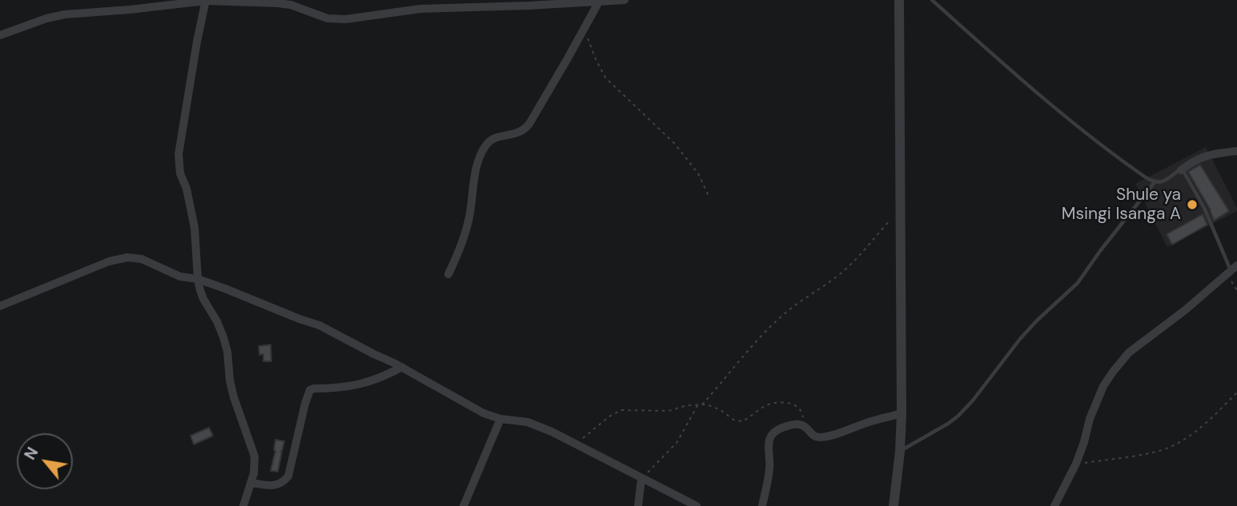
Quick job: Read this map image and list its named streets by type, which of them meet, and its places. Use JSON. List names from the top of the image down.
{
  "places": ["Shule ya Msingi Isanga A"],
  "north": "top left"
}
